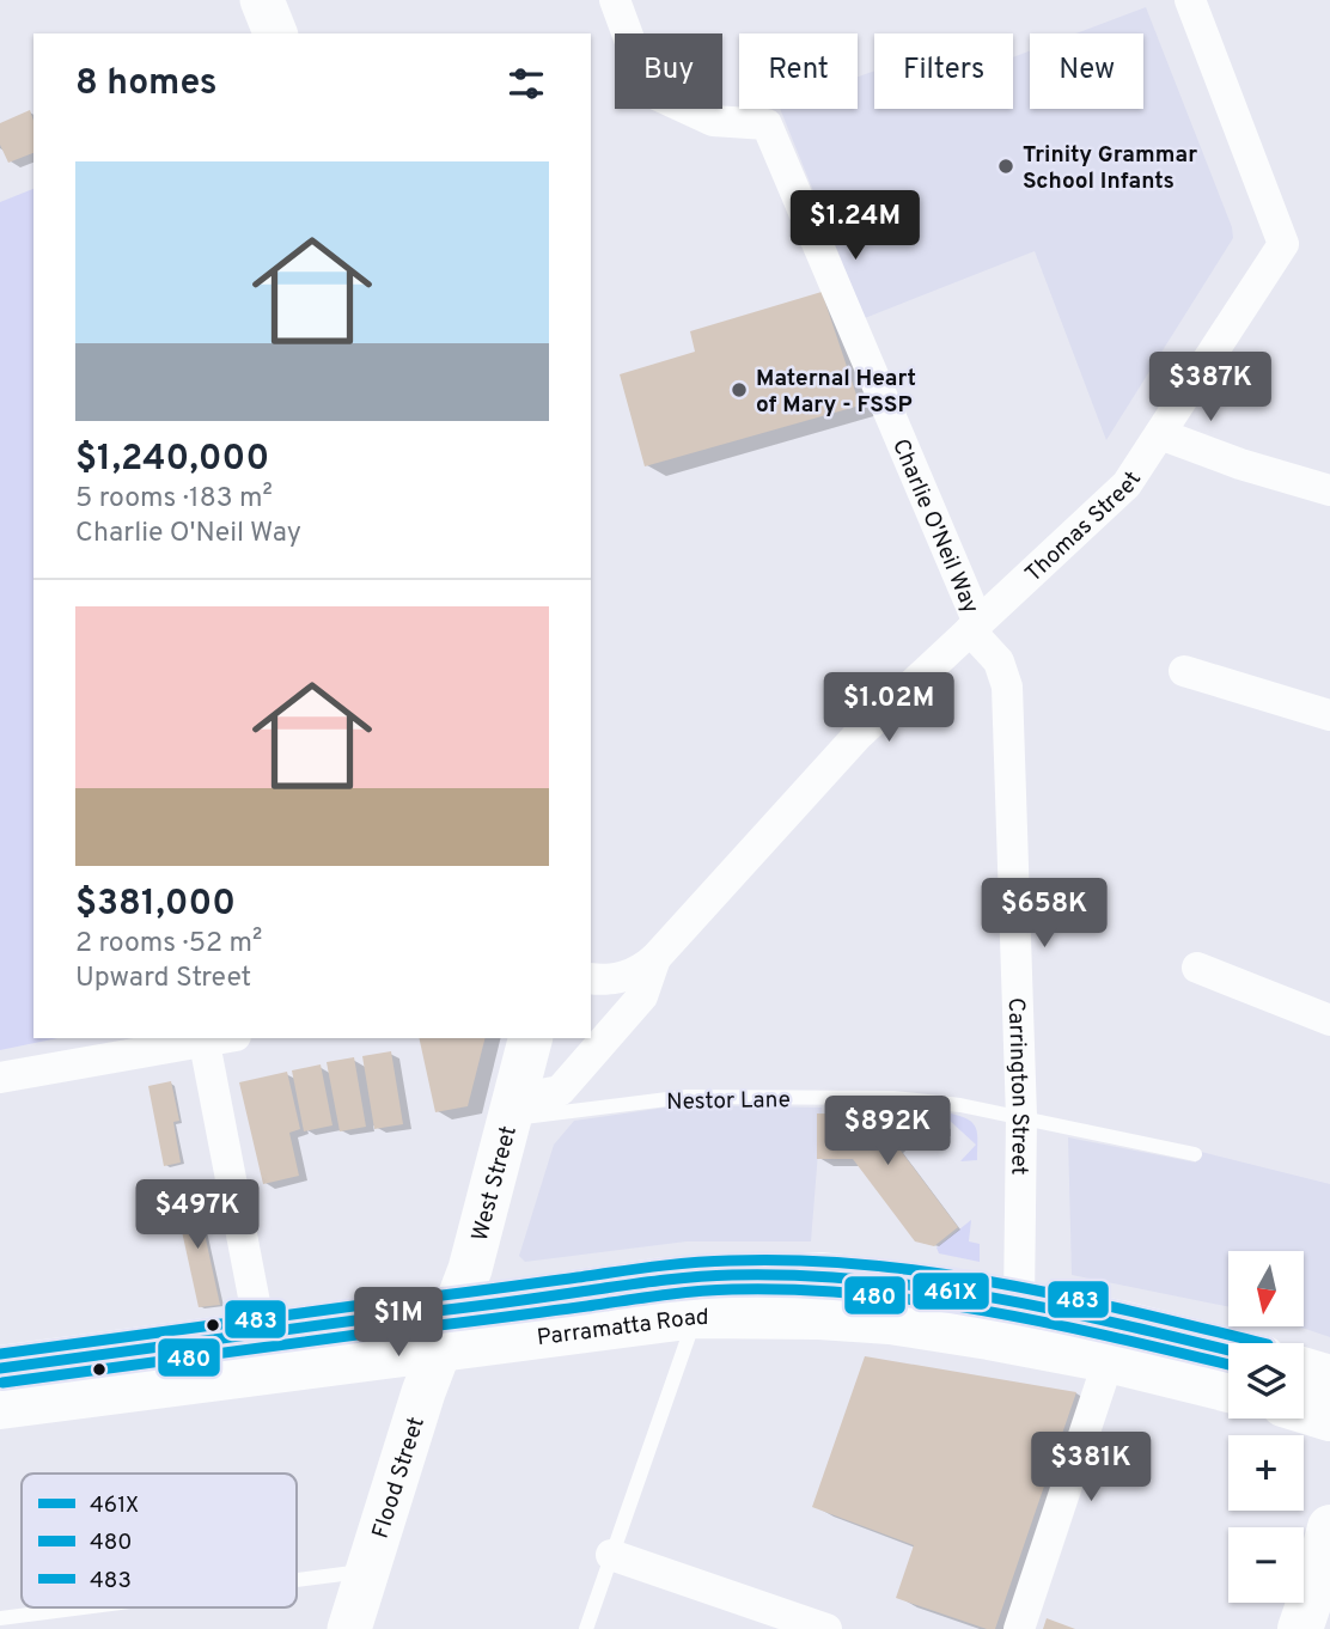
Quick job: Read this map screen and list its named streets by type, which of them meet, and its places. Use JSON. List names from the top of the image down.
{
  "streets": {
    "main road": ["West Street", "Parramatta Road", "Flood Street"],
    "street": ["Thomas Street", "Charlie O'Neil Way", "Carrington Street"],
    "lane": ["Nestor Lane"]
  },
  "crossings": [
    ["Thomas Street", "Charlie O'Neil Way"],
    ["Thomas Street", "Carrington Street"],
    ["Thomas Street", "Nestor Lane"],
    ["Thomas Street", "West Street"],
    ["Charlie O'Neil Way", "Carrington Street"],
    ["Carrington Street", "Nestor Lane"],
    ["Carrington Street", "Parramatta Road"],
    ["Nestor Lane", "West Street"],
    ["West Street", "Parramatta Road"],
    ["West Street", "Flood Street"],
    ["Parramatta Road", "Flood Street"]
  ],
  "places": ["Trinity Grammar School Infants", "Maternal Heart of Mary - FSSP"],
  "lines": ["transit line 483", "transit line 461X", "transit line 480"],
  "legend": ["461X", "480", "483"],
  "north": "bottom",
  "page": {
    "chip": [
      "Buy",
      "Rent",
      "Filters",
      "New"
    ],
    "heading": "8 homes",
    "list": [
      {
        "name": "$1,240,000",
        "note": "5 rooms · 183 m² · Charlie O'Neil Way"
      },
      {
        "name": "$381,000",
        "note": "2 rooms · 52 m² · Upward Street"
      }
    ],
    "price": [
      "$1.24M",
      "$387K",
      "$1.02M",
      "$658K",
      "$892K",
      "$497K",
      "$1M",
      "$381K"
    ],
    "map_buttons": ["+", "−"]
  }
}
